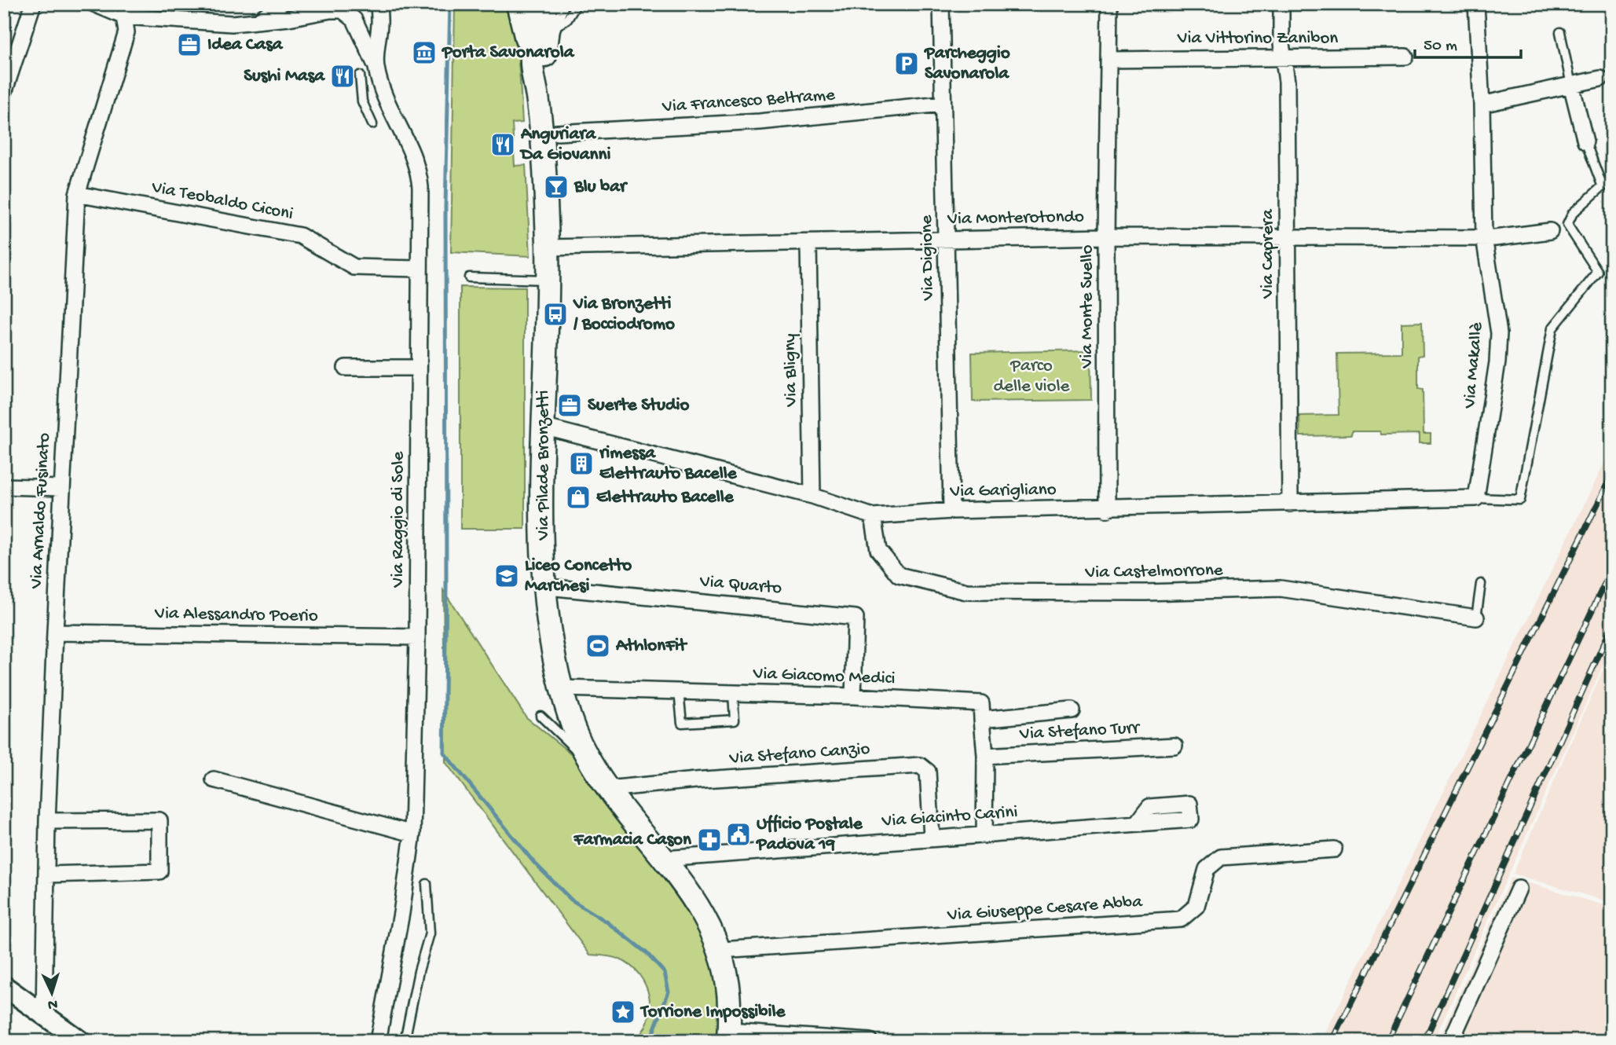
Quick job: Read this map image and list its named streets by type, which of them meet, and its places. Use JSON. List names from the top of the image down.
{
  "streets": {
    "main road": ["Via Pilade Bronzetti"],
    "street": [
      "Via Vittorino Zanibon",
      "Via Francesco Beltrame",
      "Via Teobaldo Ciconi",
      "Via Monterotondo",
      "Via Caprera",
      "Via Digione",
      "Via Monte Suello",
      "Via Makallè",
      "Via Bligny",
      "Via Garigliano",
      "Via Arnaldo Fusinato",
      "Via Raggio di Sole",
      "Via Castelmorrone",
      "Via Quarto",
      "Via Alessandro Poerio",
      "Via Giacomo Medici",
      "Via Stefano Turr",
      "Via Stefano Canzio",
      "Via Giacinto Carini",
      "Via Giuseppe Cesare Abba"
    ]
  },
  "crossings": [
    ["Via Vittorino Zanibon", "Via Caprera"],
    ["Via Vittorino Zanibon", "Via Monte Suello"],
    ["Via Francesco Beltrame", "Via Digione"],
    ["Via Teobaldo Ciconi", "Via Arnaldo Fusinato"],
    ["Via Teobaldo Ciconi", "Via Raggio di Sole"],
    ["Via Monterotondo", "Via Caprera"],
    ["Via Monterotondo", "Via Digione"],
    ["Via Monterotondo", "Via Monte Suello"],
    ["Via Monterotondo", "Via Makallè"],
    ["Via Monterotondo", "Via Bligny"],
    ["Via Monterotondo", "Via Pilade Bronzetti"],
    ["Via Caprera", "Via Garigliano"],
    ["Via Digione", "Via Garigliano"],
    ["Via Monte Suello", "Via Garigliano"],
    ["Via Makallè", "Via Garigliano"],
    ["Via Bligny", "Via Garigliano"],
    ["Via Pilade Bronzetti", "Via Garigliano"],
    ["Via Pilade Bronzetti", "Via Quarto"],
    ["Via Pilade Bronzetti", "Via Giacomo Medici"],
    ["Via Pilade Bronzetti", "Via Stefano Canzio"],
    ["Via Pilade Bronzetti", "Via Giacinto Carini"],
    ["Via Pilade Bronzetti", "Via Giuseppe Cesare Abba"],
    ["Via Garigliano", "Via Castelmorrone"],
    ["Via Arnaldo Fusinato", "Via Alessandro Poerio"],
    ["Via Raggio di Sole", "Via Alessandro Poerio"],
    ["Via Quarto", "Via Giacomo Medici"],
    ["Via Stefano Canzio", "Via Giacinto Carini"]
  ],
  "parks": ["Parco delle viole"],
  "places": {
    "office": ["Idea Casa", "Suerte Studio"],
    "museum": ["Porta Savonarola"],
    "parking": ["Parcheggio Savonarola"],
    "restaurant": ["Sushi Masa", "Anguriara Da Giovanni"],
    "bar": ["Blu bar"],
    "bus stop": ["Via Bronzetti / Bocciodromo"],
    "building": ["rimessa Elettrauto Bacelle"],
    "shop": ["Elettrauto Bacelle"],
    "school or university": ["Liceo Concetto Marchesi"],
    "sports": ["AthlonFit"],
    "public building": ["Ufficio Postale Padova 19"],
    "pharmacy": ["Farmacia Cason"],
    "place": ["Torrione Impossibile"]
  },
  "scale_bar": "50 m",
  "north": "bottom"
}
